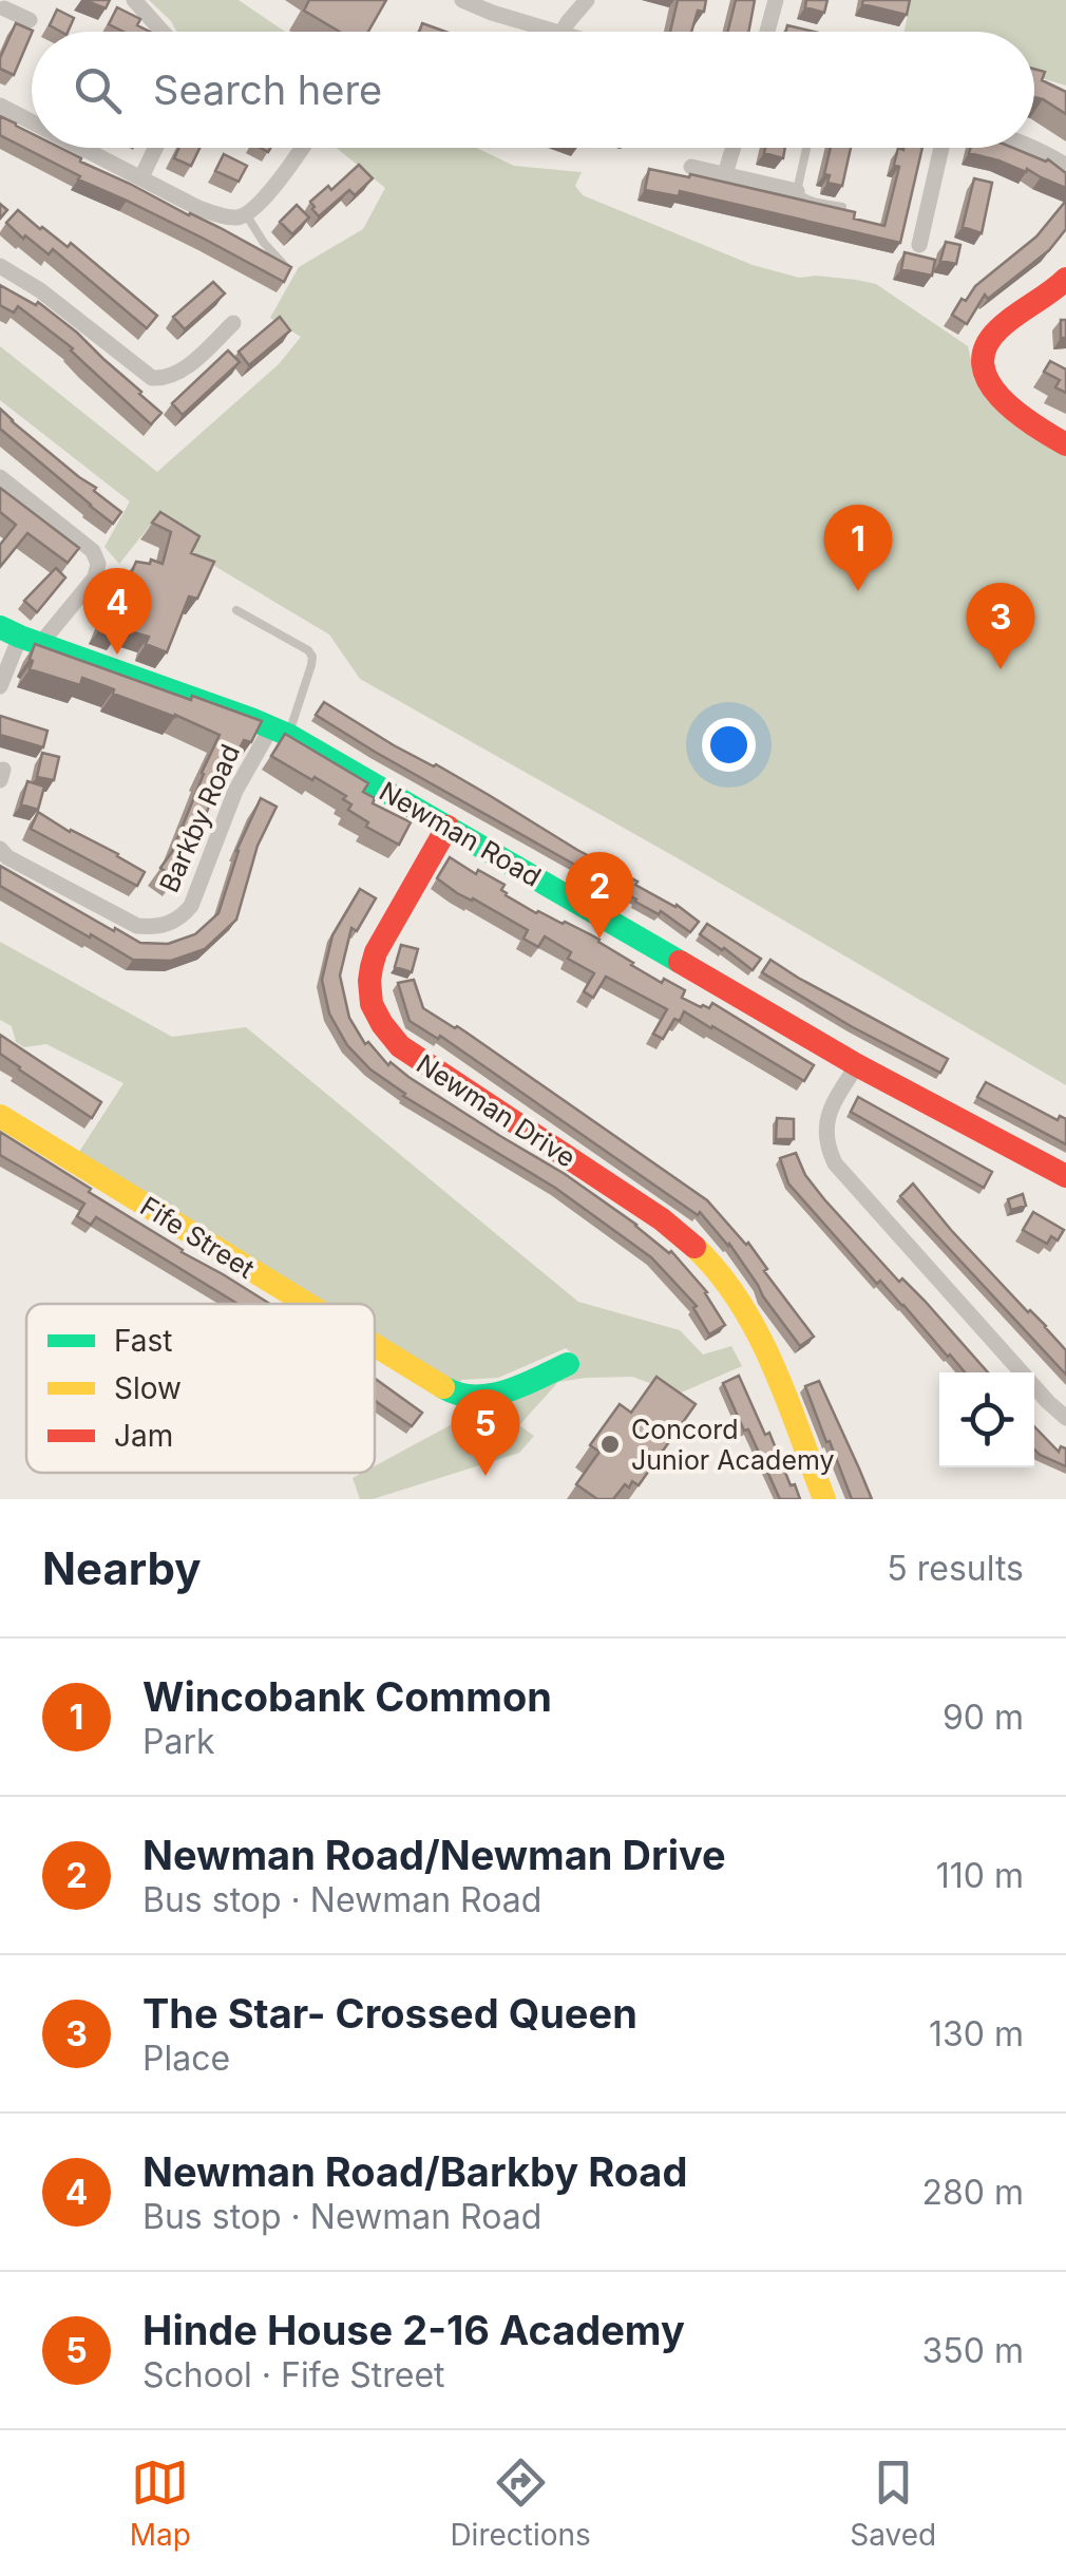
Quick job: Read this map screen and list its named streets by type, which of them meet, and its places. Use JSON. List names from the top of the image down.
{
  "streets": {
    "street": [
      "Barkby Road",
      "Newman Road",
      "Newman Drive",
      "Fife Street"
    ]
  },
  "crossings": [
    ["Barkby Road", "Newman Road"],
    ["Newman Road", "Newman Drive"]
  ],
  "places": ["Concord Junior Academy"],
  "legend": ["Fast", "Slow", "Jam"],
  "page": {
    "search": "Search here",
    "pins": [
      "1",
      "4",
      "3",
      "2",
      "5"
    ],
    "heading": ["Nearby", "5 results"],
    "list": [
      {
        "mark": "1",
        "name": "Wincobank Common",
        "note": "Park",
        "value": "90 m"
      },
      {
        "mark": "2",
        "name": "Newman Road/Newman Drive",
        "note": "Bus stop · Newman Road",
        "value": "110 m"
      },
      {
        "mark": "3",
        "name": "The Star- Crossed Queen",
        "note": "Place",
        "value": "130 m"
      },
      {
        "mark": "4",
        "name": "Newman Road/Barkby Road",
        "note": "Bus stop · Newman Road",
        "value": "280 m"
      },
      {
        "mark": "5",
        "name": "Hinde House 2-16 Academy",
        "note": "School · Fife Street",
        "value": "350 m"
      }
    ],
    "nav": ["Map", "Directions", "Saved"]
  }
}
